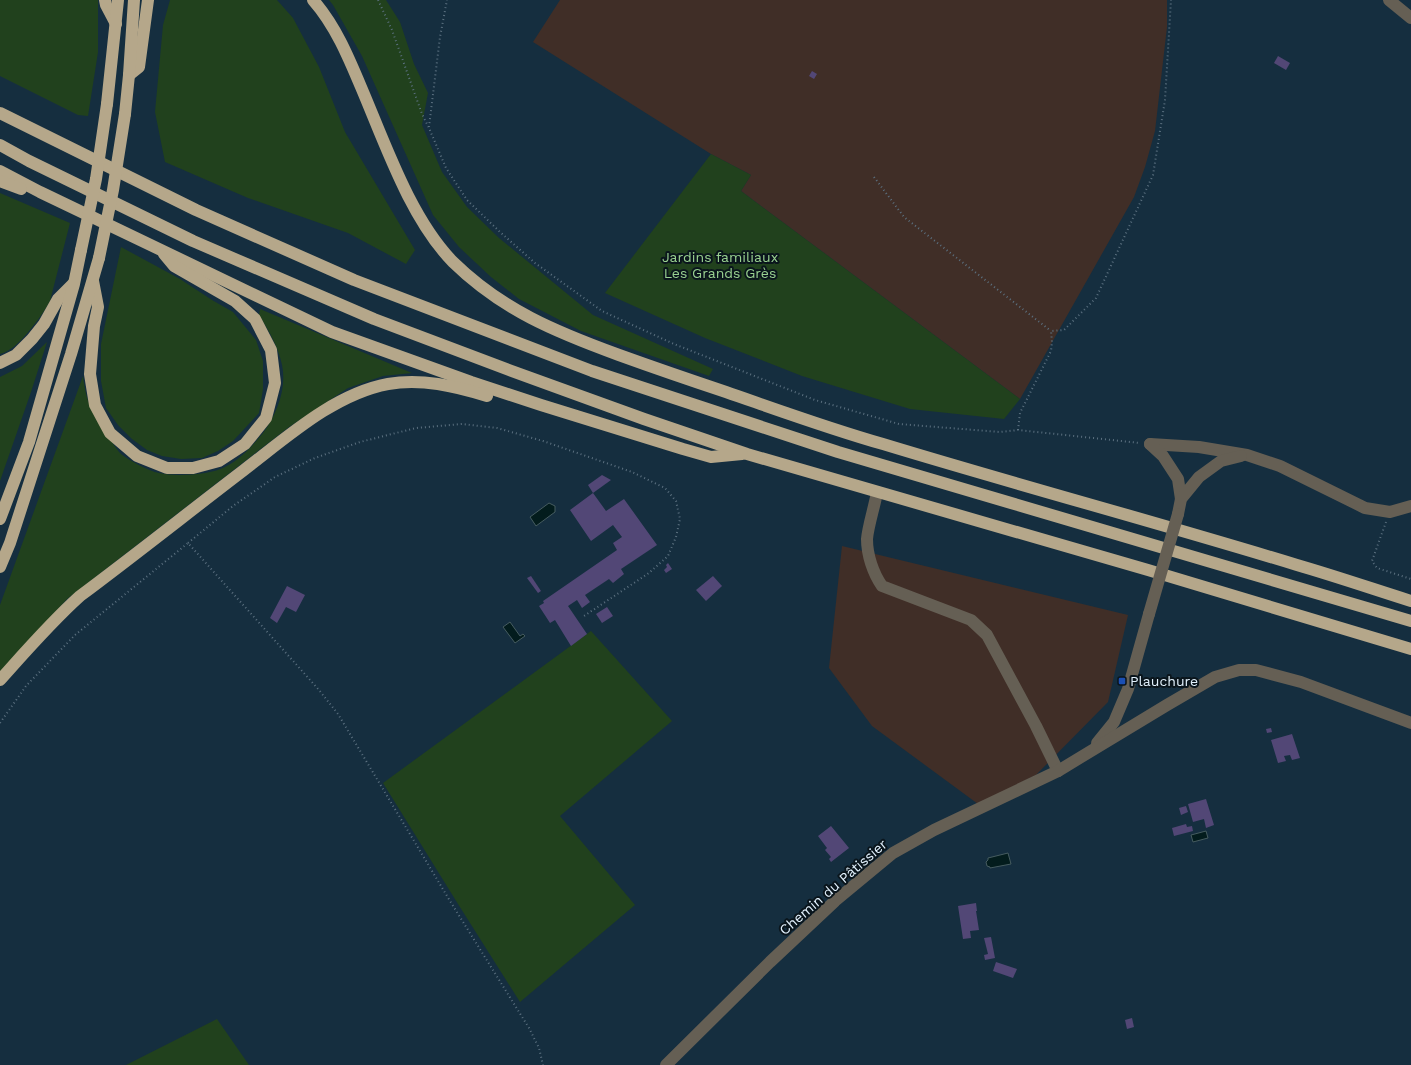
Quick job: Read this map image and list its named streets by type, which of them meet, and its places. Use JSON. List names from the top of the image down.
{
  "streets": {
    "street": ["Chemin du Pâtissier"]
  },
  "parks": ["Jardins familiaux Les Grands Grès"],
  "places": {
    "transit": ["Plauchure"]
  }
}
